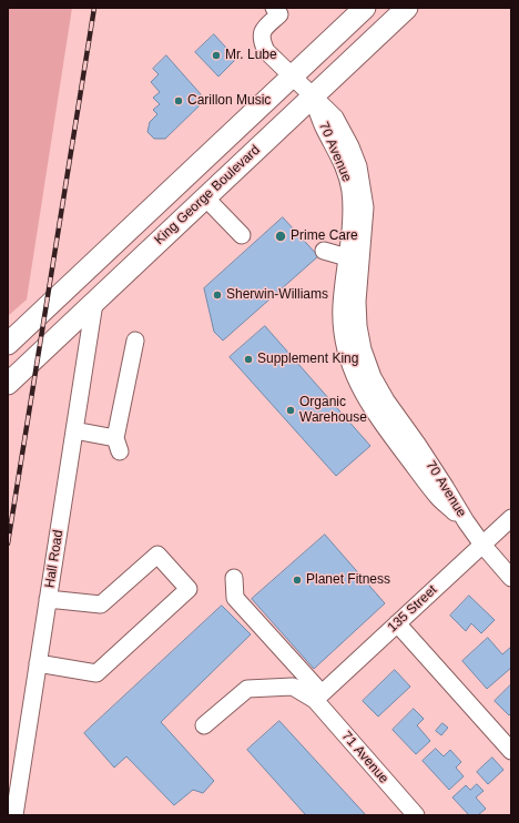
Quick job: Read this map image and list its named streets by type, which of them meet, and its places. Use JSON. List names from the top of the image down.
{
  "streets": {
    "main road": ["King George Boulevard"],
    "street": [
      "70 Avenue",
      "Hall Road",
      "135 Street",
      "71 Avenue"
    ]
  },
  "crossings": [
    ["70 Avenue", "King George Boulevard"],
    ["King George Boulevard", "Hall Road"],
    ["135 Street", "71 Avenue"]
  ],
  "places": [
    "Mr. Lube",
    "Carillon Music",
    "Prime Care",
    "Sherwin-Williams",
    "Supplement King",
    "Organic Warehouse",
    "Planet Fitness"
  ]
}
